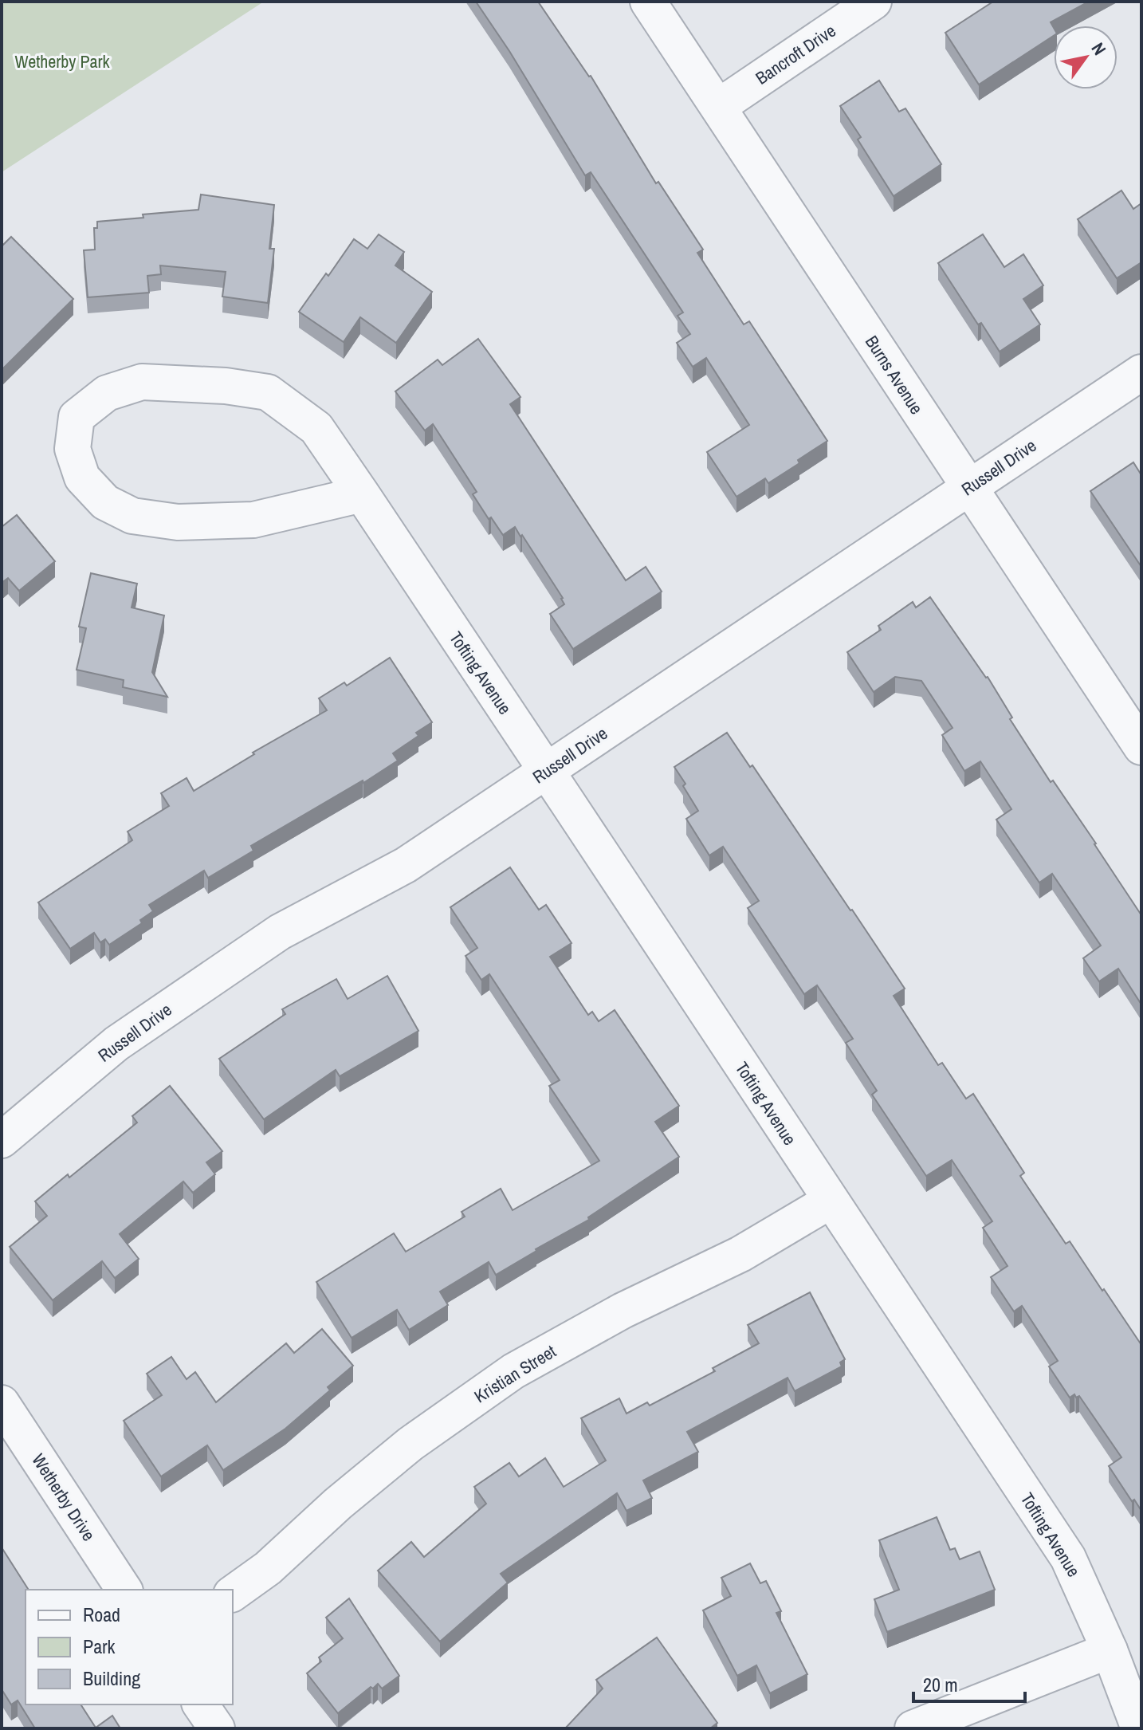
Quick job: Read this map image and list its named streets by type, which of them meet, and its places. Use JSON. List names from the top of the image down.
{
  "streets": {
    "street": [
      "Bancroft Drive",
      "Burns Avenue",
      "Russell Drive",
      "Tofting Avenue",
      "Kristian Street",
      "Wetherby Drive"
    ]
  },
  "crossings": [
    ["Bancroft Drive", "Burns Avenue"],
    ["Burns Avenue", "Russell Drive"],
    ["Russell Drive", "Tofting Avenue"],
    ["Tofting Avenue", "Kristian Street"]
  ],
  "parks": ["Wetherby Park"],
  "legend": ["Road", "Park", "Building"],
  "scale_bar": "20 m",
  "north": "top right"
}
